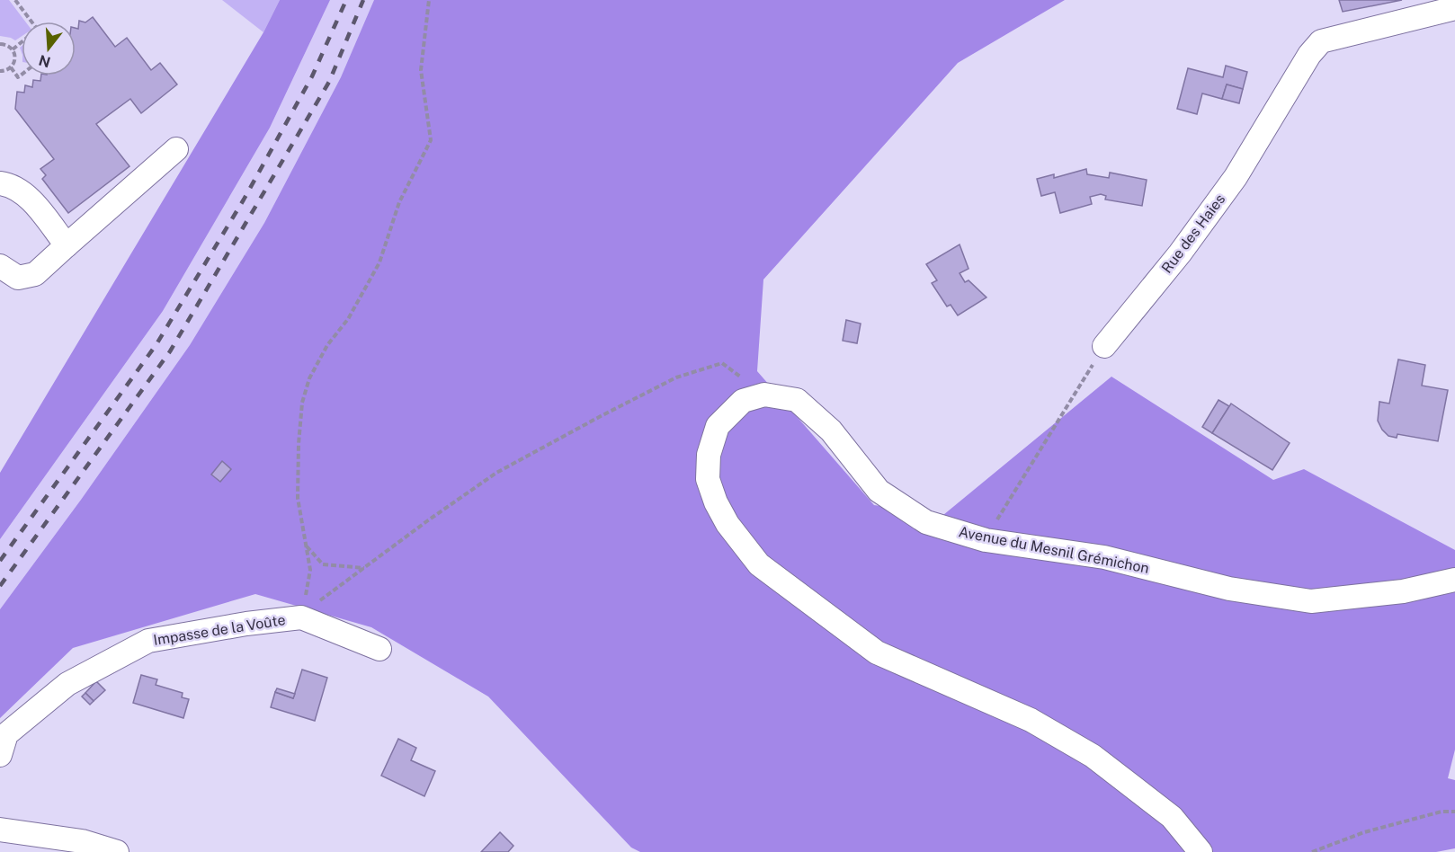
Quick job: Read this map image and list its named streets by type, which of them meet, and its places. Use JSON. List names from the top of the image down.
{
  "streets": {
    "street": ["Rue des Haies", "Avenue du Mesnil Grémichon", "Impasse de la Voûte"]
  },
  "north": "bottom"
}
